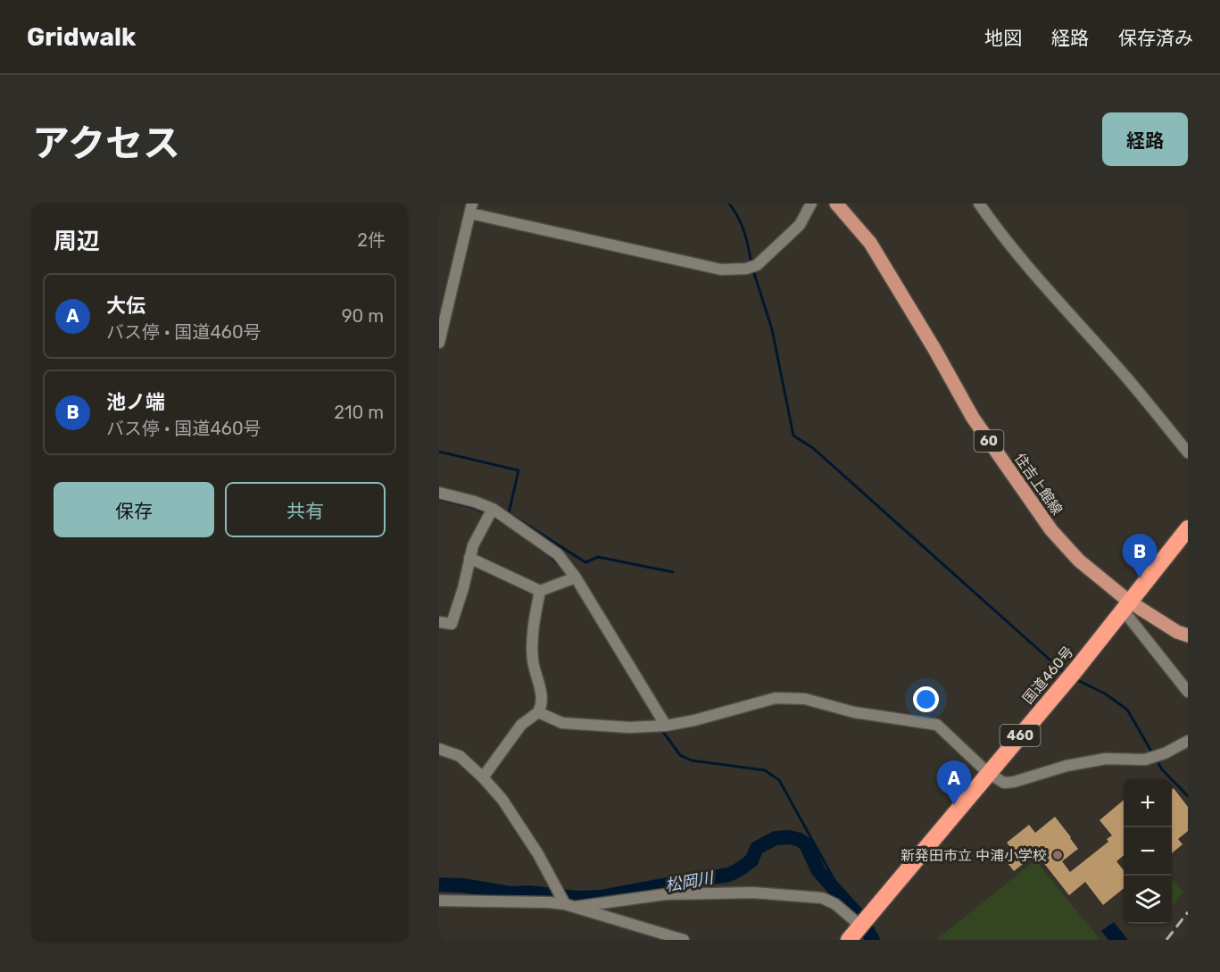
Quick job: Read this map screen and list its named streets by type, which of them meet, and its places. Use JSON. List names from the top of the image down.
{
  "streets": {
    "highway": ["国道460号", "460"],
    "main road": ["60", "住吉上館線"]
  },
  "crossings": [
    ["住吉上館線", "国道460号"]
  ],
  "water": ["松岡川"],
  "places": ["新発田市立 中浦小学校"],
  "page": {
    "header": "Gridwalk",
    "nav": ["地図", "経路", "保存済み"],
    "title": "アクセス",
    "buttons": [
      "経路",
      ["保存", "共有"]
    ],
    "heading": ["周辺", "2件"],
    "list": [
      {
        "mark": "A",
        "name": "大伝",
        "note": "バス停 · 国道460号",
        "value": "90 m"
      },
      {
        "mark": "B",
        "name": "池ノ端",
        "note": "バス停 · 国道460号",
        "value": "210 m"
      }
    ],
    "pins": ["B", "A"],
    "map_buttons": ["+", "−"]
  }
}
